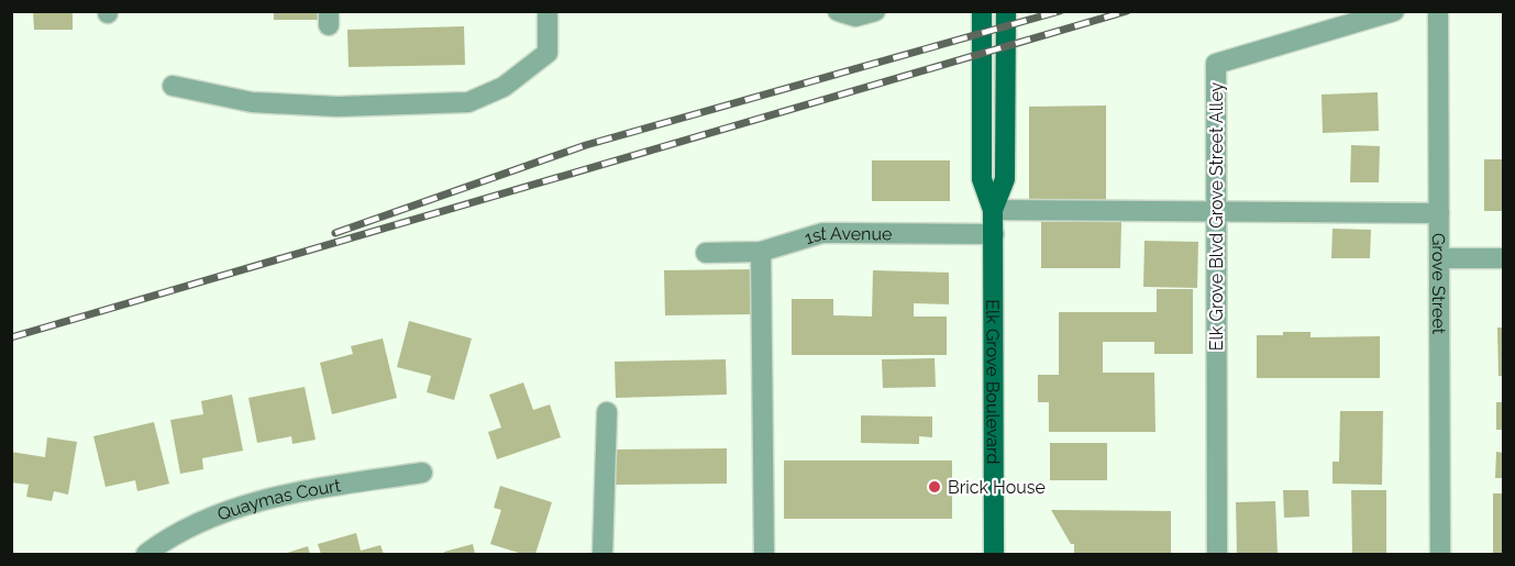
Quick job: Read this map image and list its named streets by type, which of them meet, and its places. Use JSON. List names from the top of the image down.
{
  "streets": {
    "main road": ["Elk Grove Boulevard"],
    "street": [
      "Elk Grove Blvd Grove Street Alley",
      "1st Avenue",
      "Grove Street",
      "Quaymas Court"
    ]
  },
  "crossings": [
    ["1st Avenue", "Elk Grove Boulevard"]
  ],
  "places": ["Brick House"]
}
